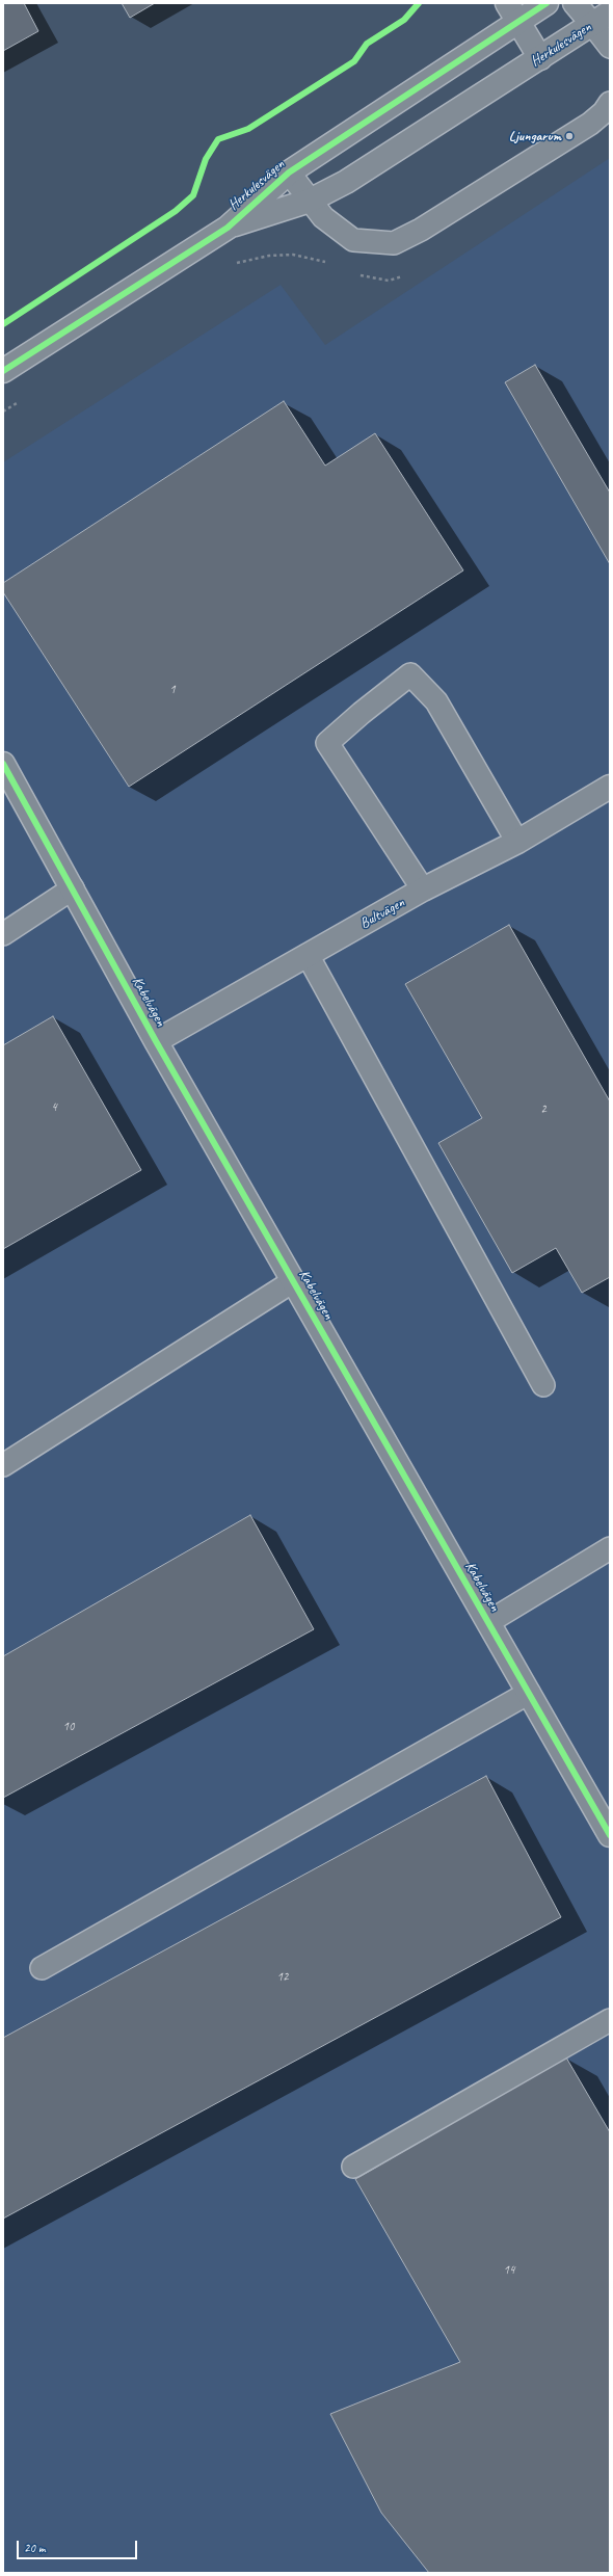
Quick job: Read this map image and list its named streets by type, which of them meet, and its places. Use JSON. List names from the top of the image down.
{
  "streets": {
    "street": ["Herkulesvägen", "Bultvägen", "Kabelvägen"]
  },
  "crossings": [
    ["Bultvägen", "Kabelvägen"]
  ],
  "places": ["Ljungarum"],
  "house_numbers": [
    "1",
    "4",
    "2",
    "10",
    "12",
    "14"
  ],
  "scale_bar": "20 m"
}
